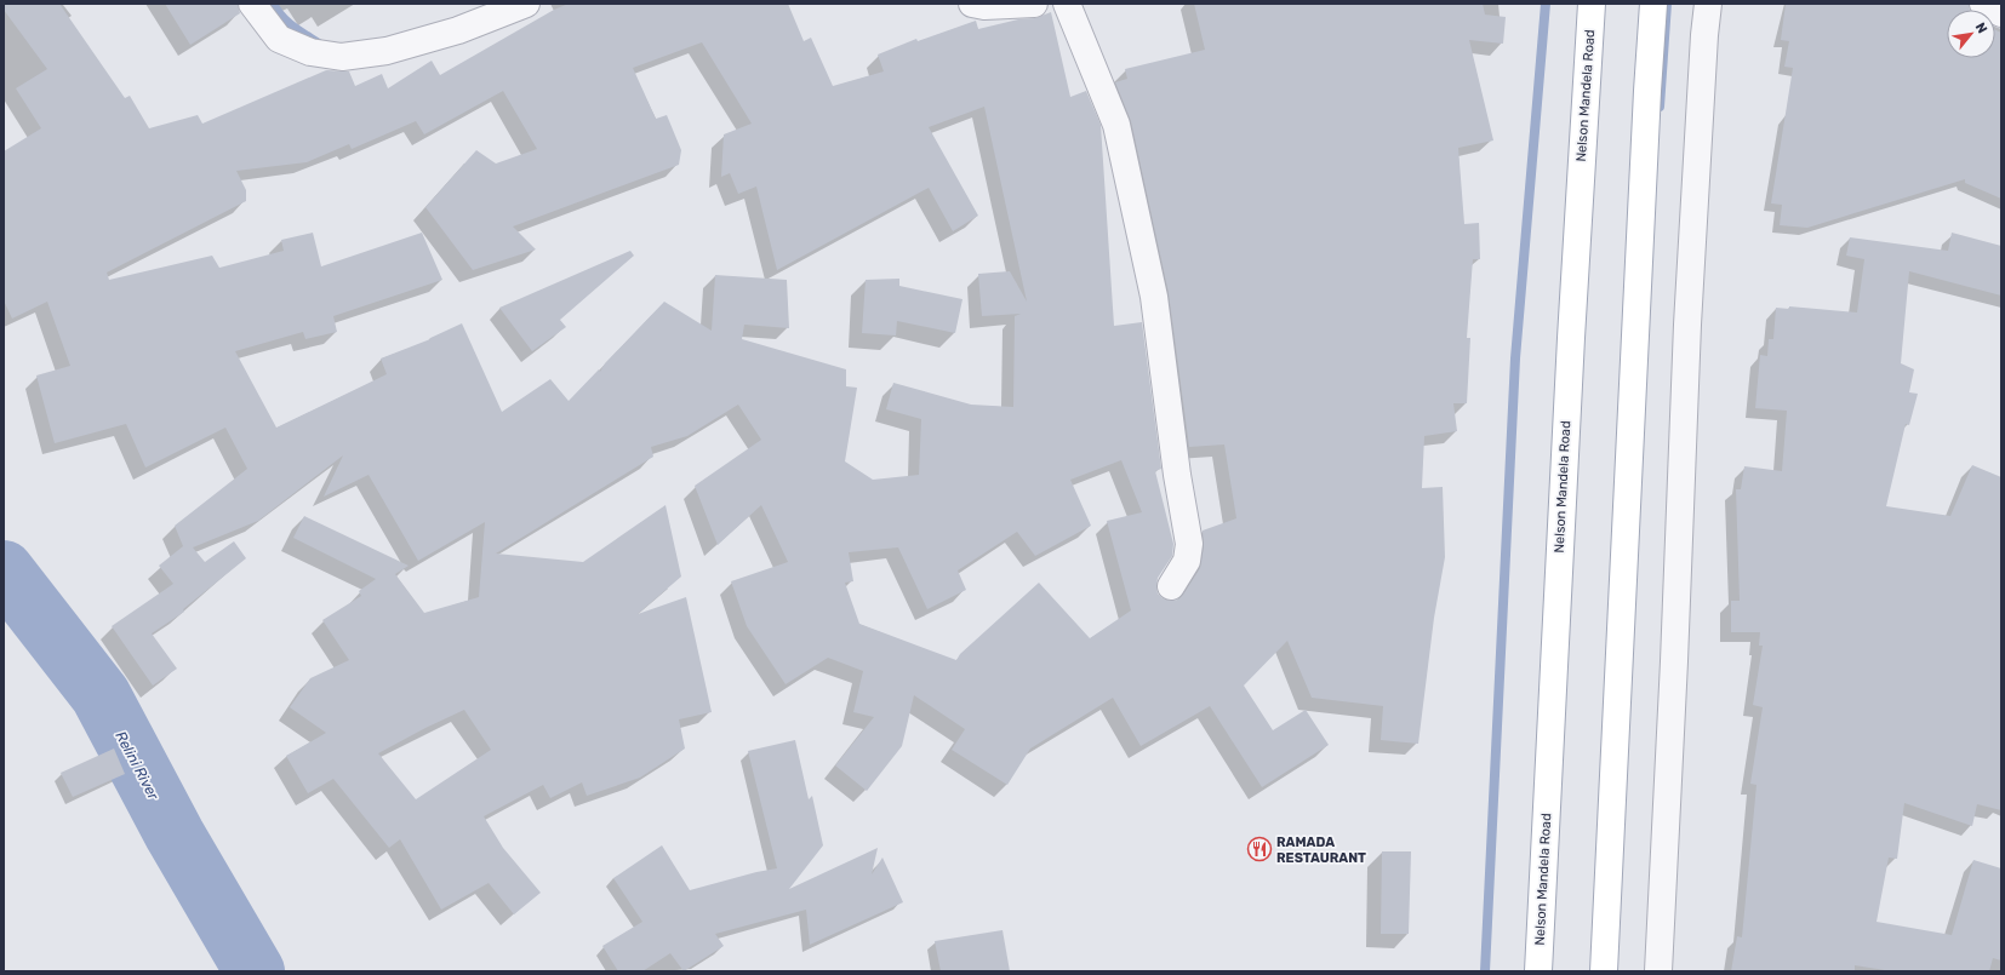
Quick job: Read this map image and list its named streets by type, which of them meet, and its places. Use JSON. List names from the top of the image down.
{
  "streets": {
    "main road": ["Nelson Mandela Road"]
  },
  "water": ["Relini River"],
  "places": {
    "restaurant": ["RAMADA RESTAURANT"]
  },
  "north": "top right"
}
